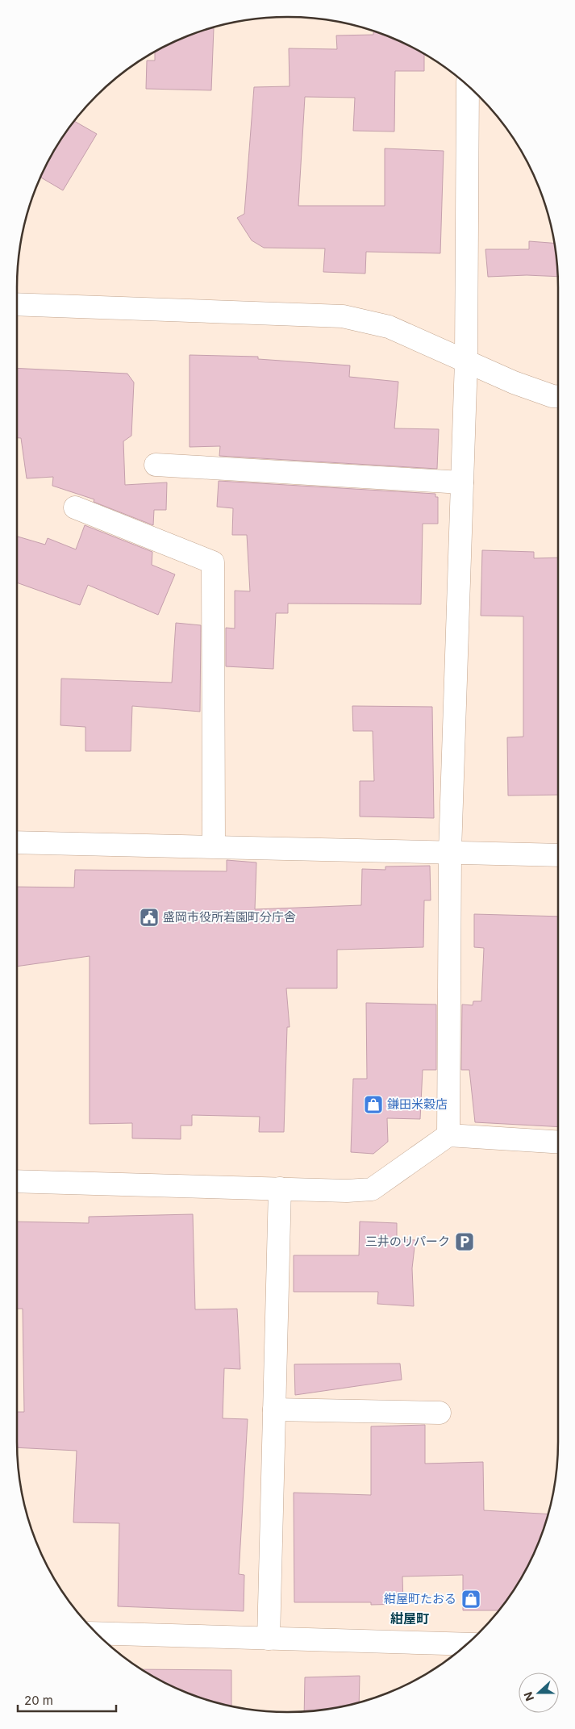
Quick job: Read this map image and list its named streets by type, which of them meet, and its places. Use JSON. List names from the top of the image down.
{
  "districts": ["紺屋町"],
  "places": {
    "public building": ["盛岡市役所若園町分庁舎"],
    "shop": ["鎌田米穀店", "紺屋町たおる"],
    "parking": ["三井のリパーク"]
  },
  "scale_bar": "20 m",
  "north": "left"
}
